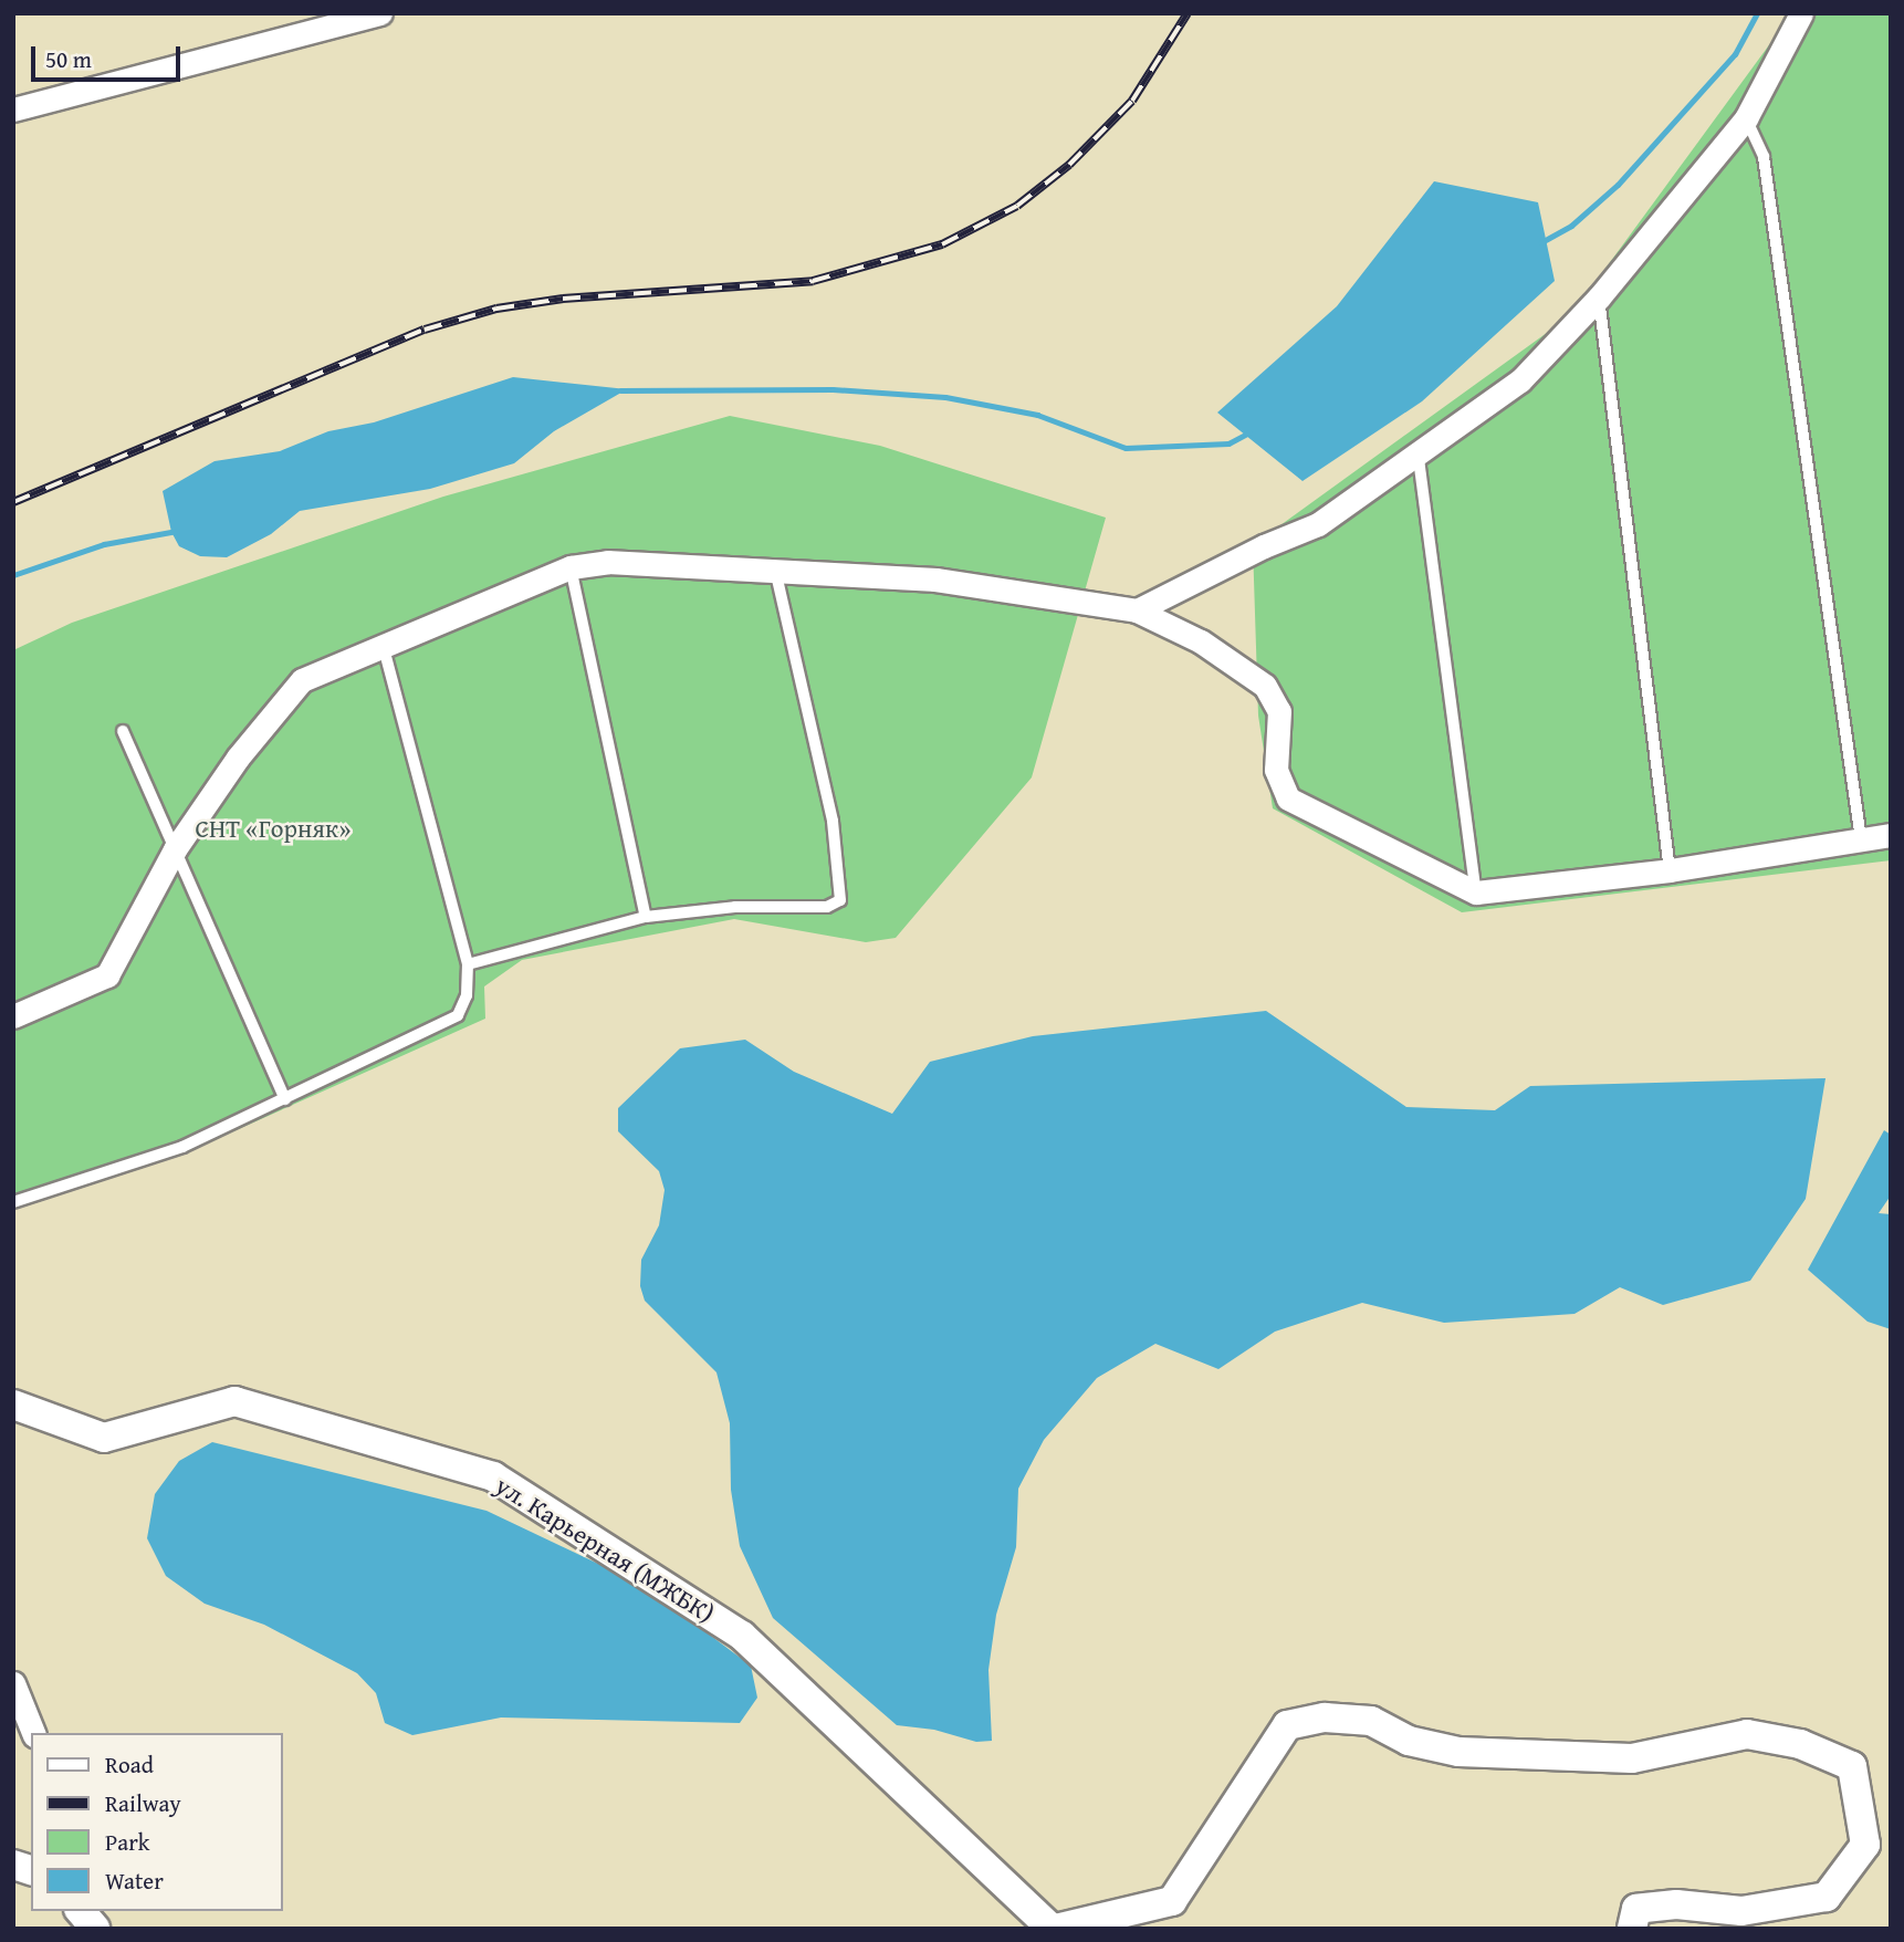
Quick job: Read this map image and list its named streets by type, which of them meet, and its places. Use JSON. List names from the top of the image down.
{
  "streets": {
    "street": ["ул. Карьерная (МЖБК)"]
  },
  "parks": ["СНТ «Горняк»"],
  "legend": [
    "Road",
    "Railway",
    "Park",
    "Water"
  ],
  "scale_bar": "50 m"
}
